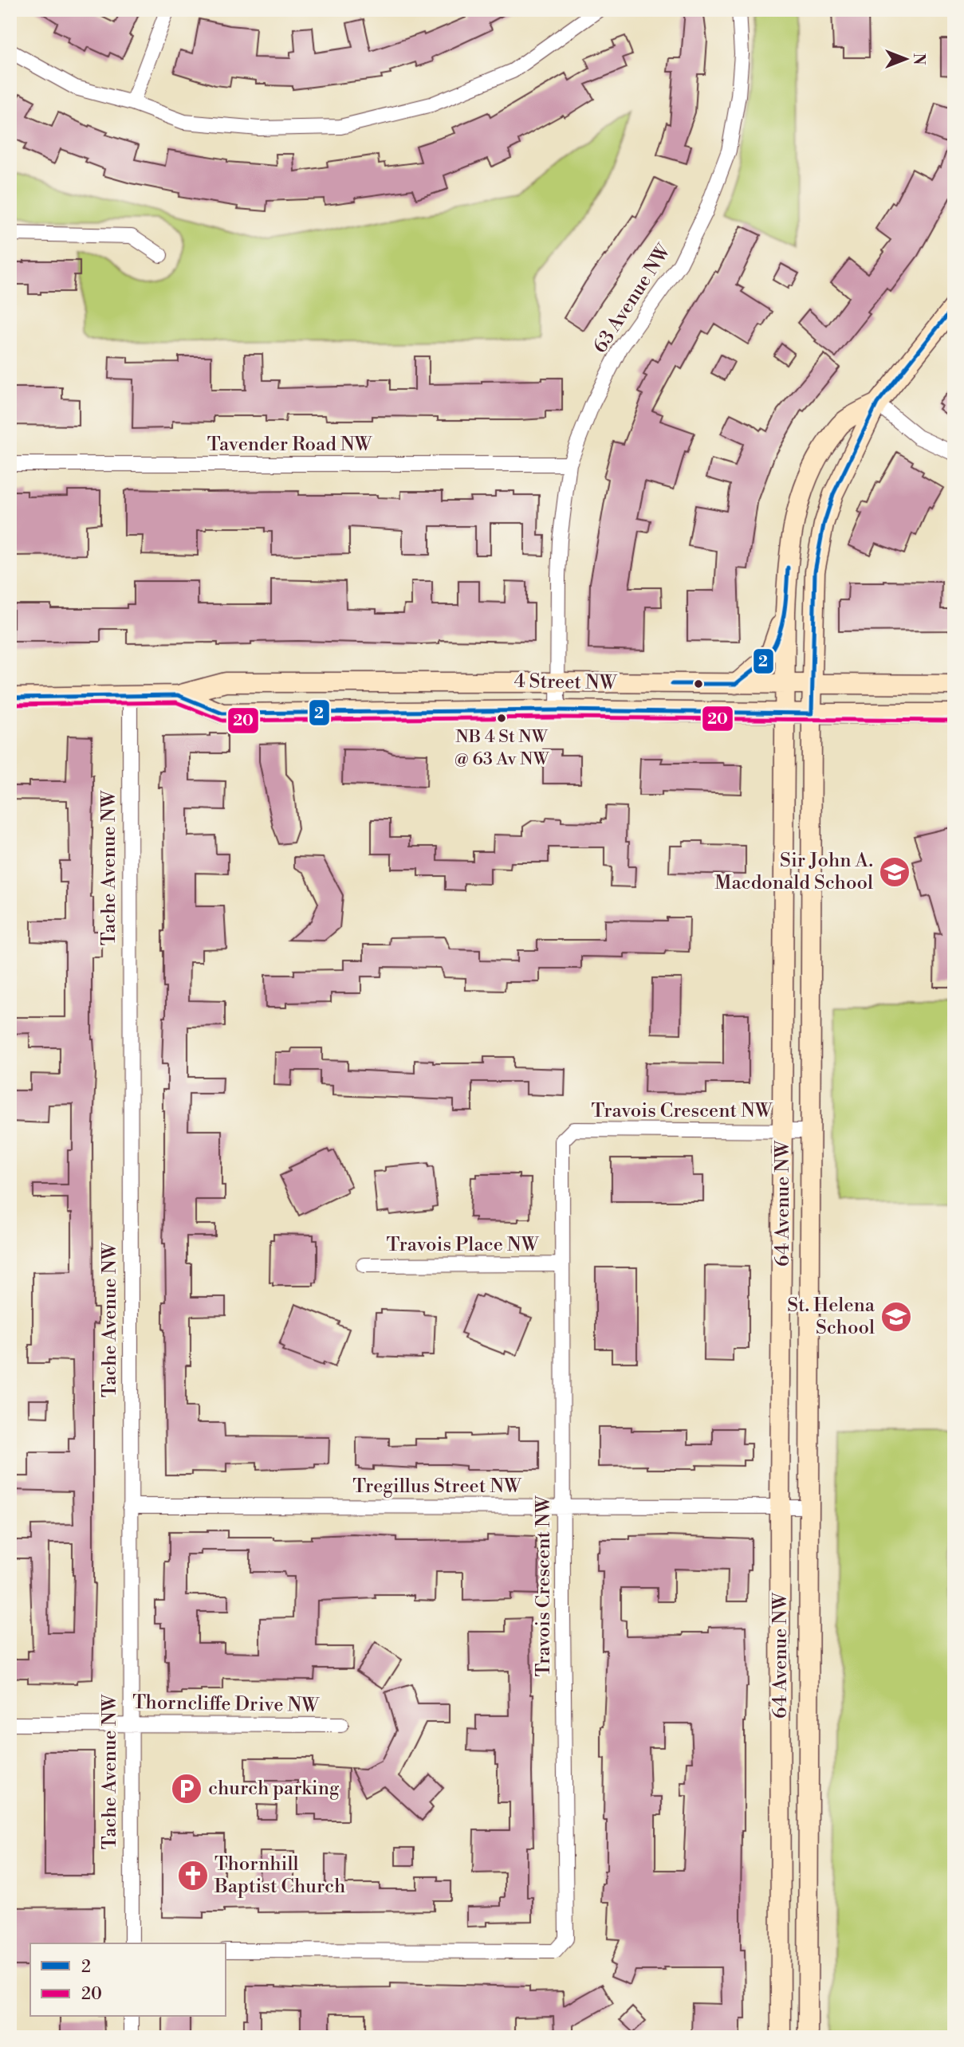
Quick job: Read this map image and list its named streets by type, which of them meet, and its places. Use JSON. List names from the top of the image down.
{
  "streets": {
    "main road": ["4 Street NW", "64 Avenue NW"],
    "street": [
      "63 Avenue NW",
      "Tavender Road NW",
      "Tache Avenue NW",
      "Travois Crescent NW",
      "Travois Place NW",
      "Tregillus Street NW",
      "Thorncliffe Drive NW"
    ]
  },
  "crossings": [
    ["63 Avenue NW", "Tavender Road NW"],
    ["63 Avenue NW", "4 Street NW"],
    ["4 Street NW", "Tache Avenue NW"],
    ["4 Street NW", "64 Avenue NW"],
    ["Tache Avenue NW", "Tregillus Street NW"],
    ["Tache Avenue NW", "Thorncliffe Drive NW"],
    ["Travois Crescent NW", "64 Avenue NW"],
    ["Travois Crescent NW", "Travois Place NW"],
    ["Travois Crescent NW", "Tregillus Street NW"],
    ["64 Avenue NW", "Tregillus Street NW"]
  ],
  "places": {
    "other": ["NB 4 St NW @ 63 Av NW"],
    "school or university": ["Sir John A. Macdonald School", "St. Helena School"],
    "parking": ["church parking"],
    "church": ["Thornhill Baptist Church"]
  },
  "lines": ["transit line 2", "transit line 20"],
  "legend": ["2", "20"],
  "north": "right"
}
